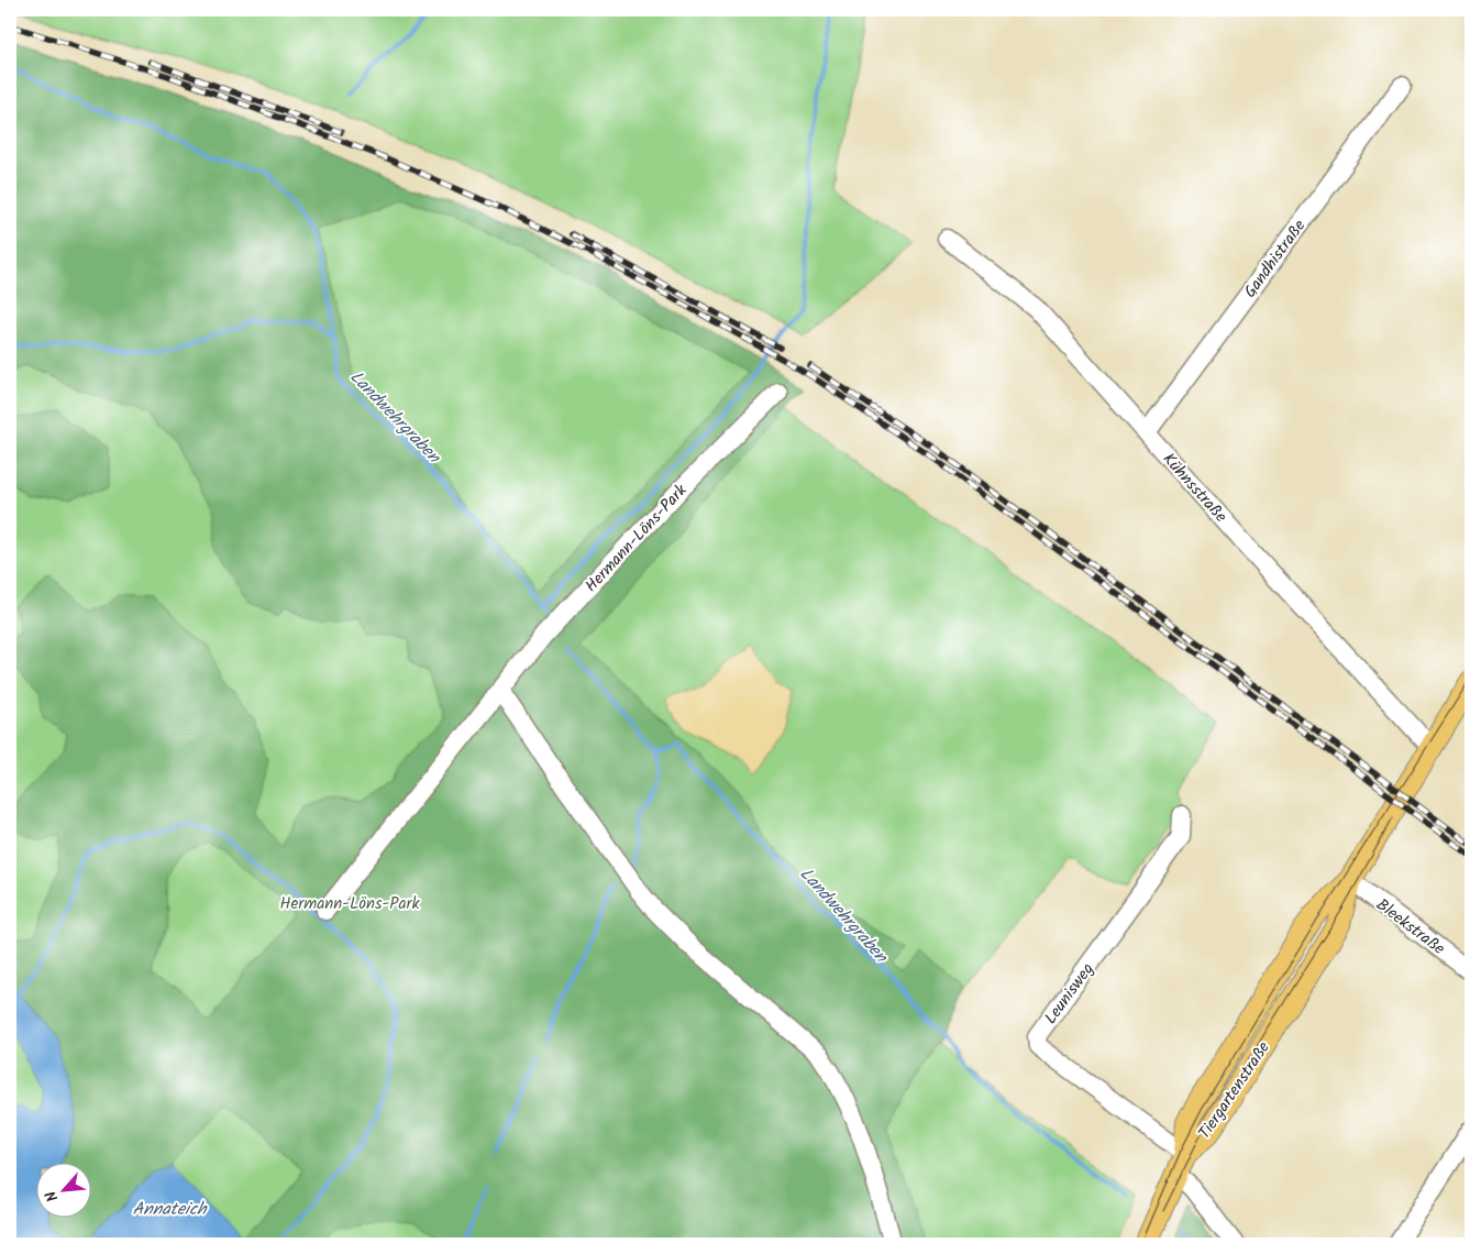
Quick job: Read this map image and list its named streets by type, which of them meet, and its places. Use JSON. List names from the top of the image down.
{
  "streets": {
    "main road": ["Tiergartenstraße"],
    "street": [
      "Gandhistraße",
      "Kühnsstraße",
      "Hermann-Löns-Park",
      "Bleekstraße",
      "Leunisweg"
    ]
  },
  "crossings": [
    ["Gandhistraße", "Kühnsstraße"],
    ["Kühnsstraße", "Tiergartenstraße"],
    ["Bleekstraße", "Tiergartenstraße"],
    ["Leunisweg", "Tiergartenstraße"]
  ],
  "water": ["Landwehrgraben", "Annateich"],
  "parks": ["Hermann-Löns-Park"],
  "north": "bottom left"
}
